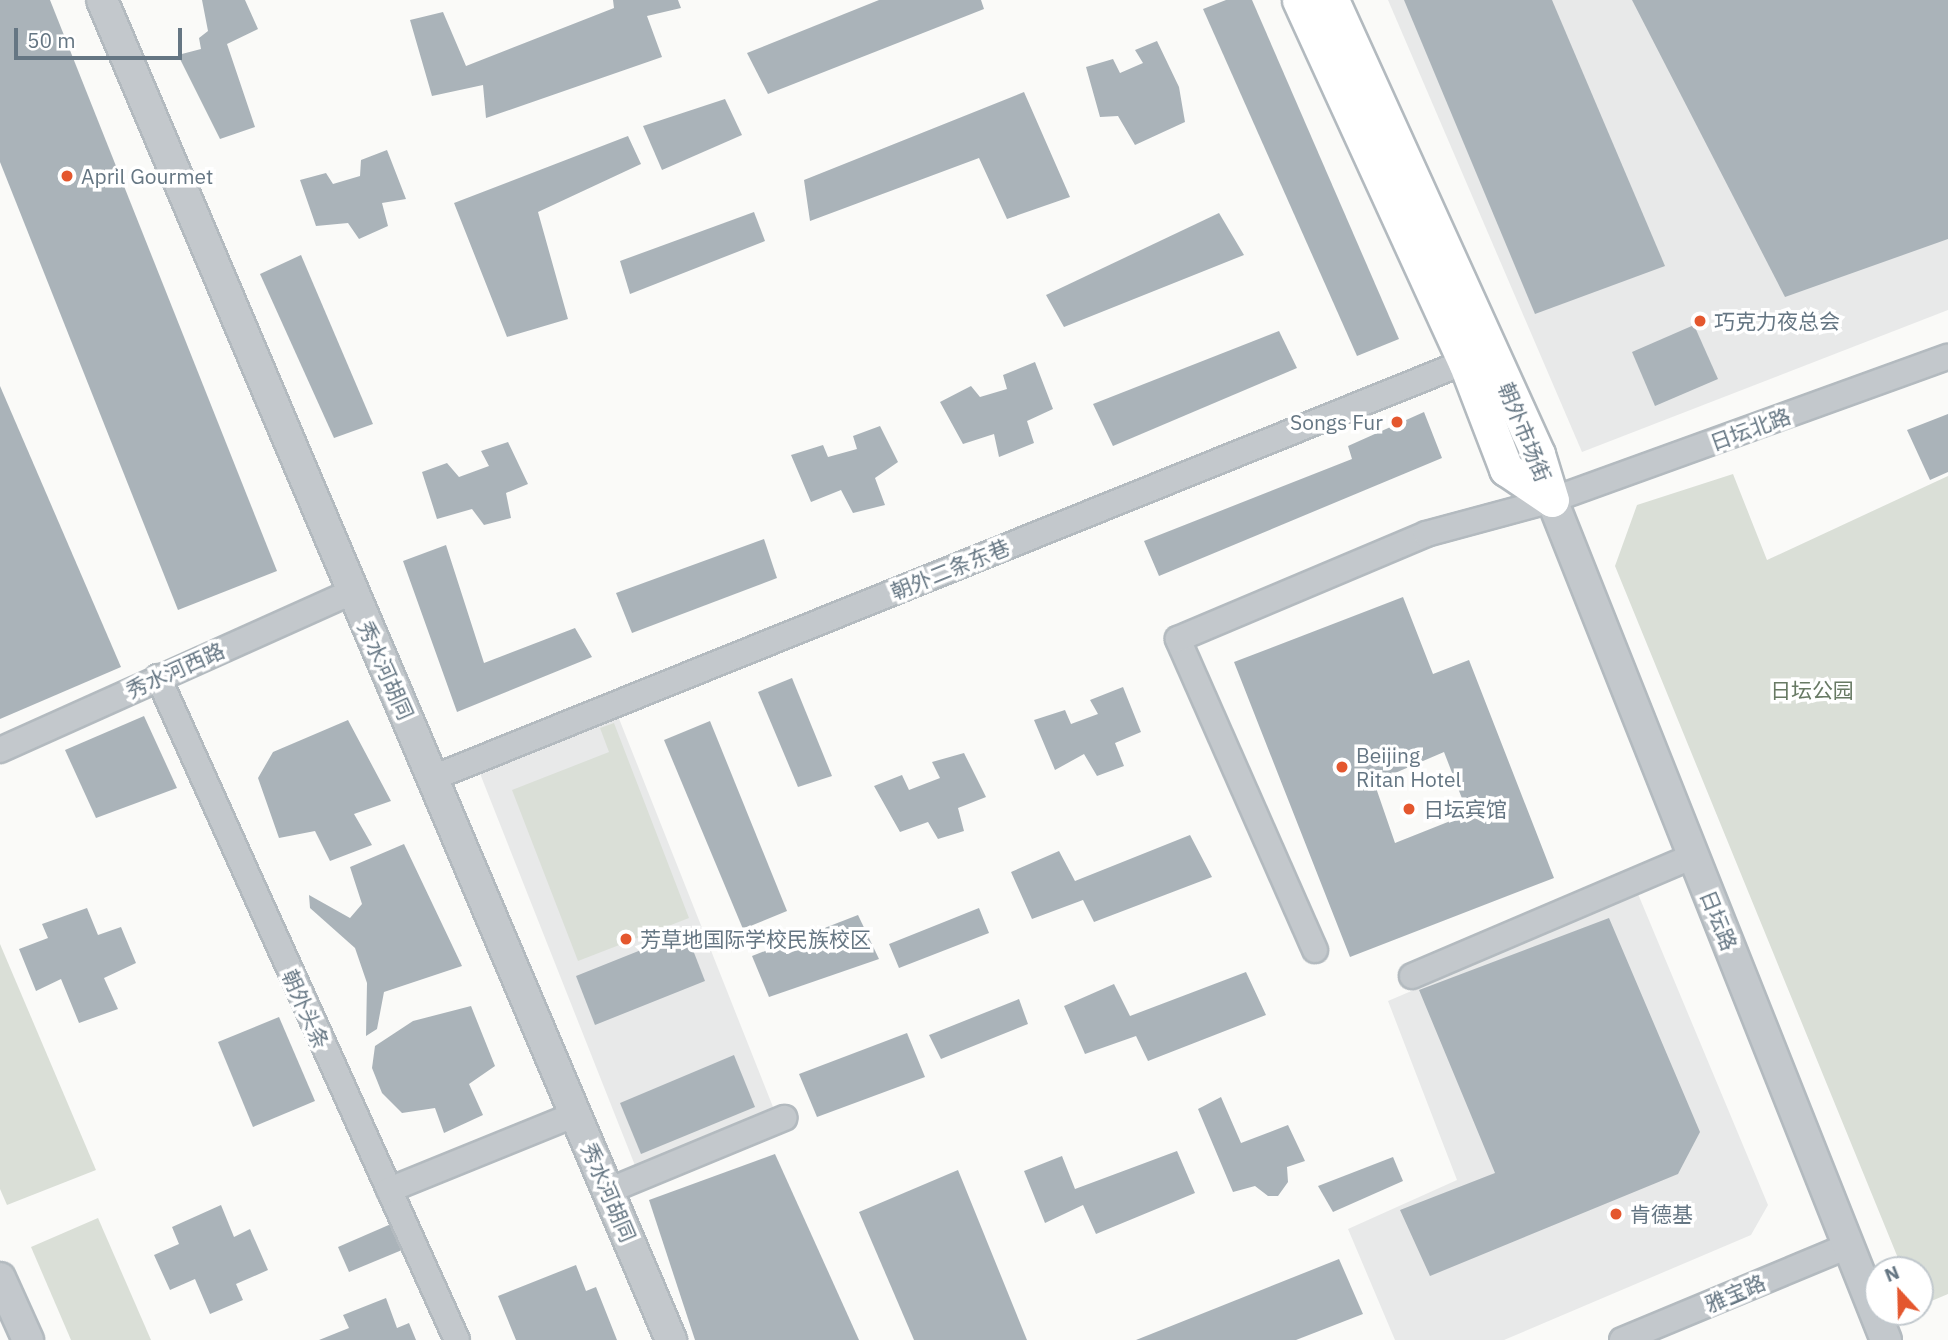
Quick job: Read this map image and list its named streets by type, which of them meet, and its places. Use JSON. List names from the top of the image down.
{
  "streets": {
    "main road": ["朝外市场街"],
    "street": [
      "日坛北路",
      "朝外二条东巷",
      "秀水河西路",
      "秀水河胡同",
      "日坛路",
      "朝外头条",
      "雅宝路"
    ]
  },
  "crossings": [
    ["日坛北路", "朝外市场街"],
    ["日坛北路", "日坛路"],
    ["朝外市场街", "朝外二条东巷"],
    ["朝外市场街", "日坛路"],
    ["朝外二条东巷", "秀水河胡同"],
    ["秀水河西路", "秀水河胡同"],
    ["秀水河西路", "朝外头条"],
    ["日坛路", "雅宝路"]
  ],
  "parks": ["日坛公园"],
  "places": [
    "April Gourmet",
    "巧克力夜总会",
    "Songs Fur",
    "Beijing Ritan Hotel",
    "日坛宾馆",
    "芳草地国际学校民族校区",
    "肯德基"
  ],
  "scale_bar": "50 m",
  "north": "top"
}
